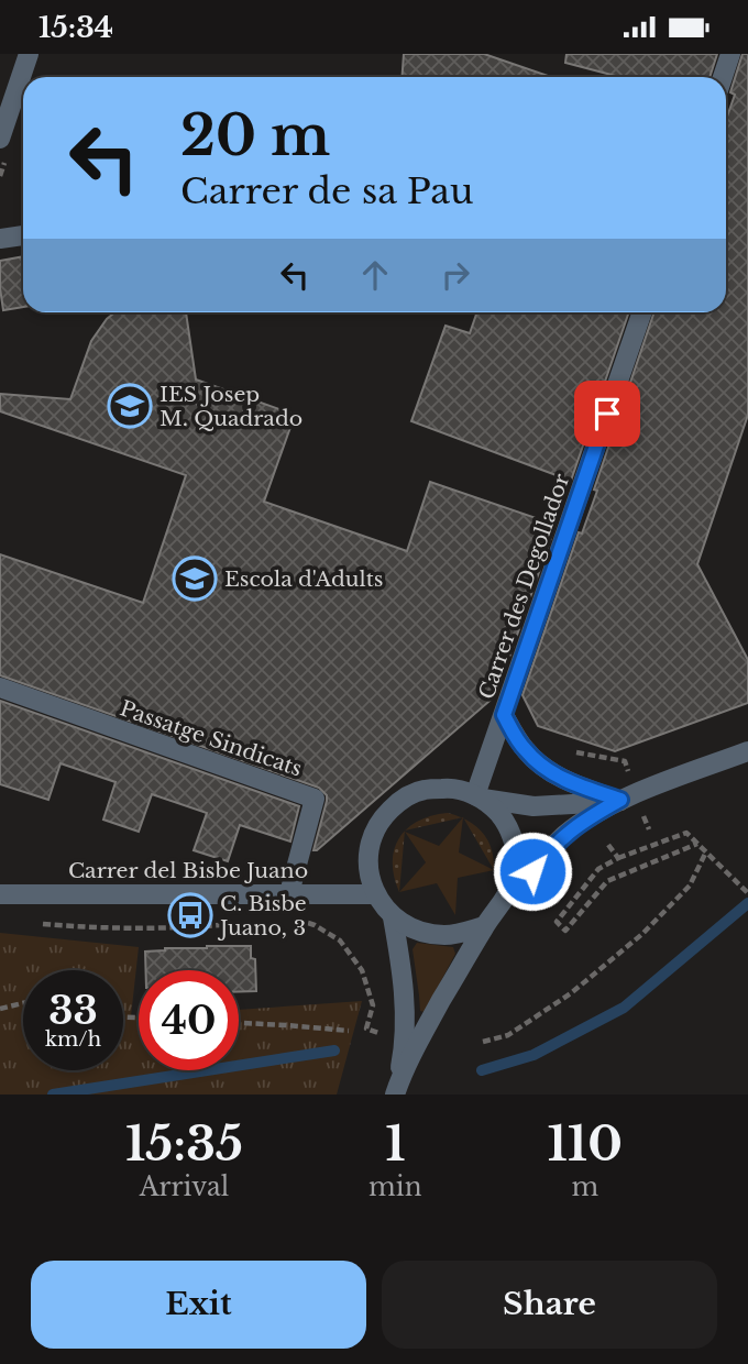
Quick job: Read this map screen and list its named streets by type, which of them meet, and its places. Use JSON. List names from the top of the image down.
{
  "streets": {
    "street": ["Carrer des Degollador", "Passatge Sindicats", "Carrer del Bisbe Juano"]
  },
  "crossings": [
    ["Carrer des Degollador", "Carrer del Bisbe Juano"],
    ["Passatge Sindicats", "Carrer del Bisbe Juano"]
  ],
  "places": {
    "school or university": ["IES Josep M. Quadrado", "Escola d'Adults"],
    "bus stop": ["C. Bisbe Juano, 3"]
  },
  "page": {
    "status": "15:34",
    "turn": ["20 m", "Carrer de sa Pau"],
    "speed": "33 km/h",
    "limit": "40",
    "eta": [
      "15:35",
      "Arrival",
      "1",
      "min",
      "110",
      "m"
    ],
    "buttons": ["Exit", "Share"]
  }
}
